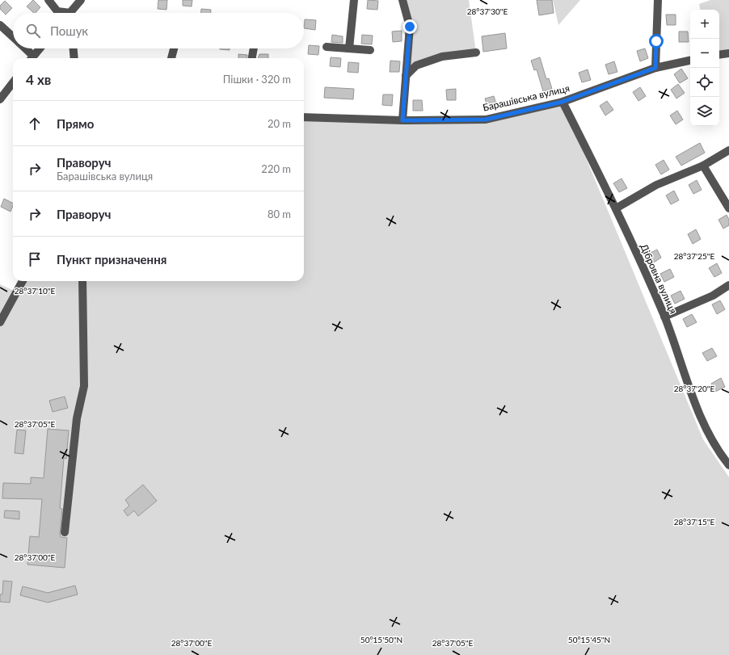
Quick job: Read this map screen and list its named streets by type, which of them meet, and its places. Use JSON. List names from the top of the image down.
{
  "streets": {
    "street": ["Барашівська вулиця", "Дібровна вулиця"]
  },
  "crossings": [
    ["Барашівська вулиця", "Дібровна вулиця"]
  ],
  "page": {
    "map_buttons": ["+", "−"],
    "search": "Пошук",
    "heading": ["4 хв", "Пішки · 320 m"],
    "list": [
      ["Прямо", "20 m"],
      ["Праворуч", "Барашівська вулиця", "220 m"],
      ["Праворуч", "80 m"],
      "Пункт призначення"
    ]
  },
  "coordinates": [
    "28°37'30\"E",
    "28°37'25\"E",
    "28°37'10\"E",
    "28°37'20\"E",
    "28°37'05\"E",
    "28°37'15\"E",
    "28°37'00\"E",
    "50°15'50\"N",
    "50°15'45\"N"
  ]
}
